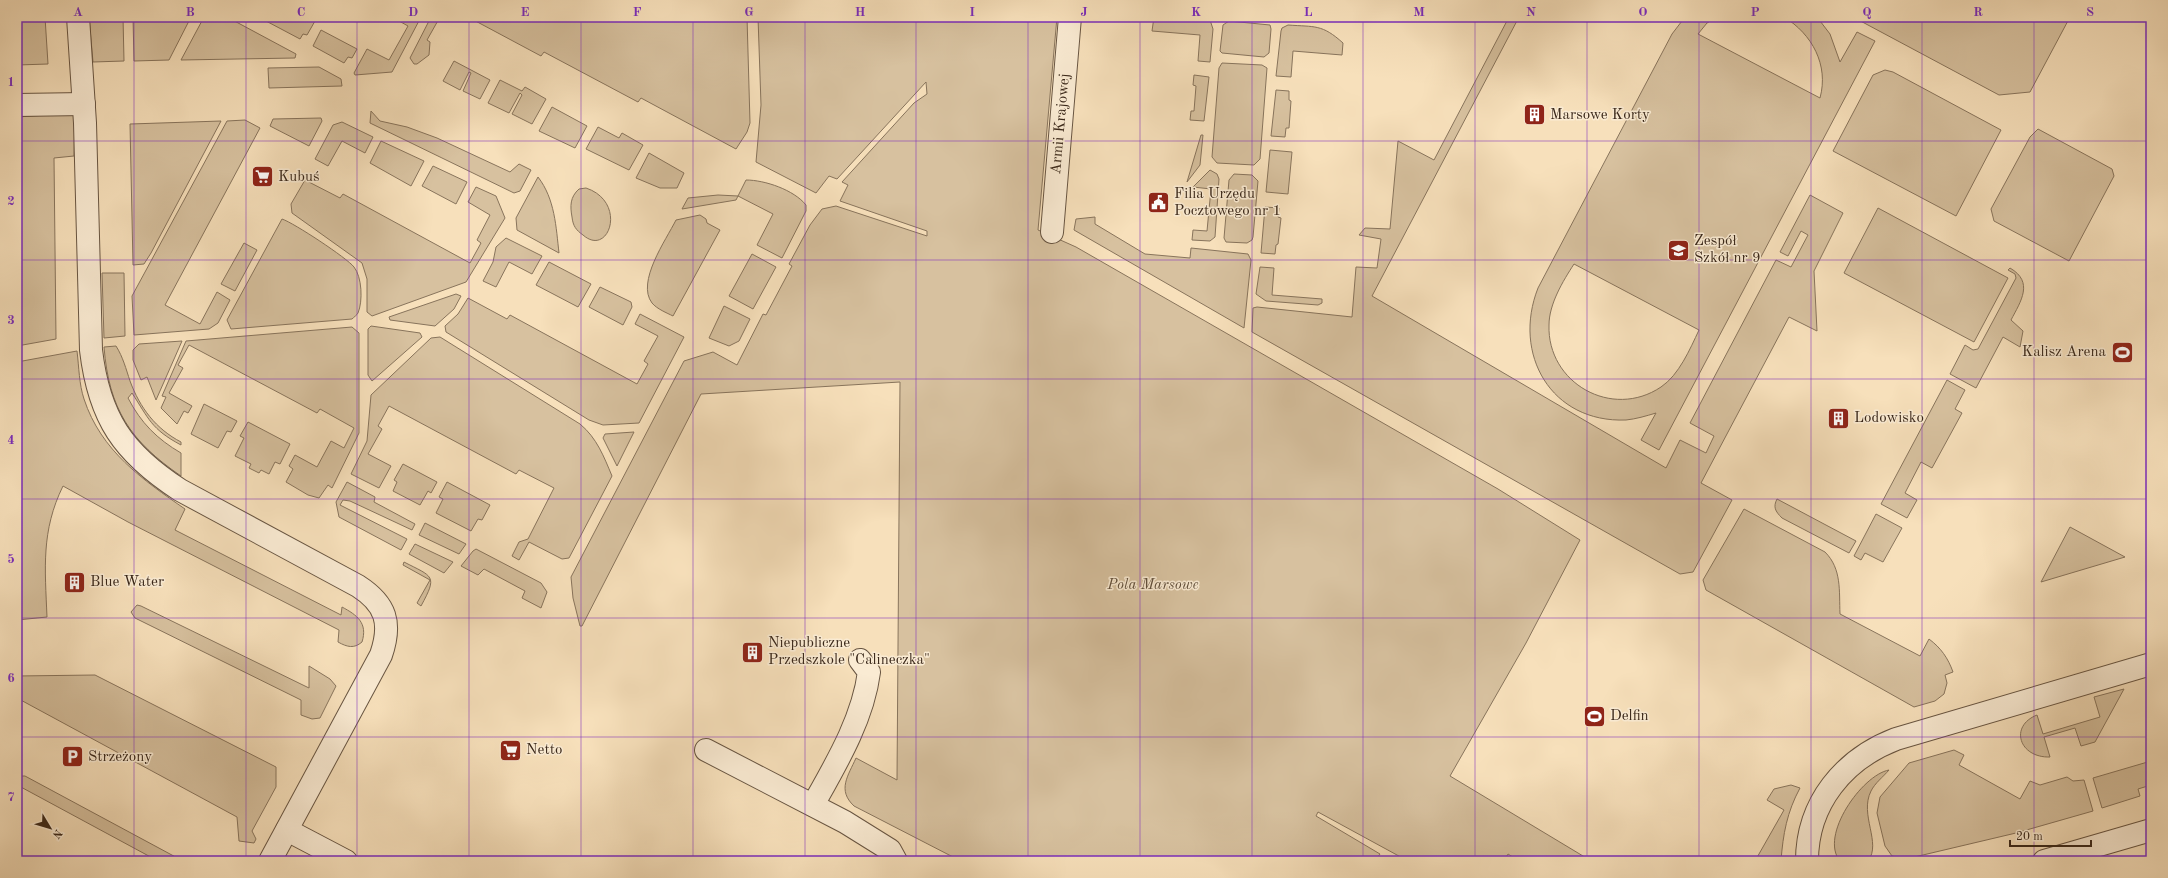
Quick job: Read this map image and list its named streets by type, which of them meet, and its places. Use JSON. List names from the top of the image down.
{
  "streets": {
    "street": ["Armii Krajowej"]
  },
  "parks": ["Pola Marsowe"],
  "places": {
    "building": [
      "Marsowe Korty",
      "Lodowisko",
      "Blue Water",
      "Niepubliczne Przedszkole \"Calineczka\""
    ],
    "supermarket": ["Kubuś", "Netto"],
    "public building": ["Filia Urzędu Pocztowego nr 1"],
    "school or university": ["Zespół Szkół nr 9"],
    "sports": ["Kalisz Arena", "Delfin"],
    "parking": ["Strzeżony"]
  },
  "scale_bar": "20 m",
  "north": "bottom right",
  "grid": {
    "columns": [
      "A",
      "B",
      "C",
      "D",
      "E",
      "F",
      "G",
      "H",
      "I",
      "J",
      "K",
      "L",
      "M",
      "N",
      "O",
      "P",
      "Q",
      "R",
      "S"
    ],
    "rows": [
      "1",
      "2",
      "3",
      "4",
      "5",
      "6",
      "7"
    ]
  }
}
